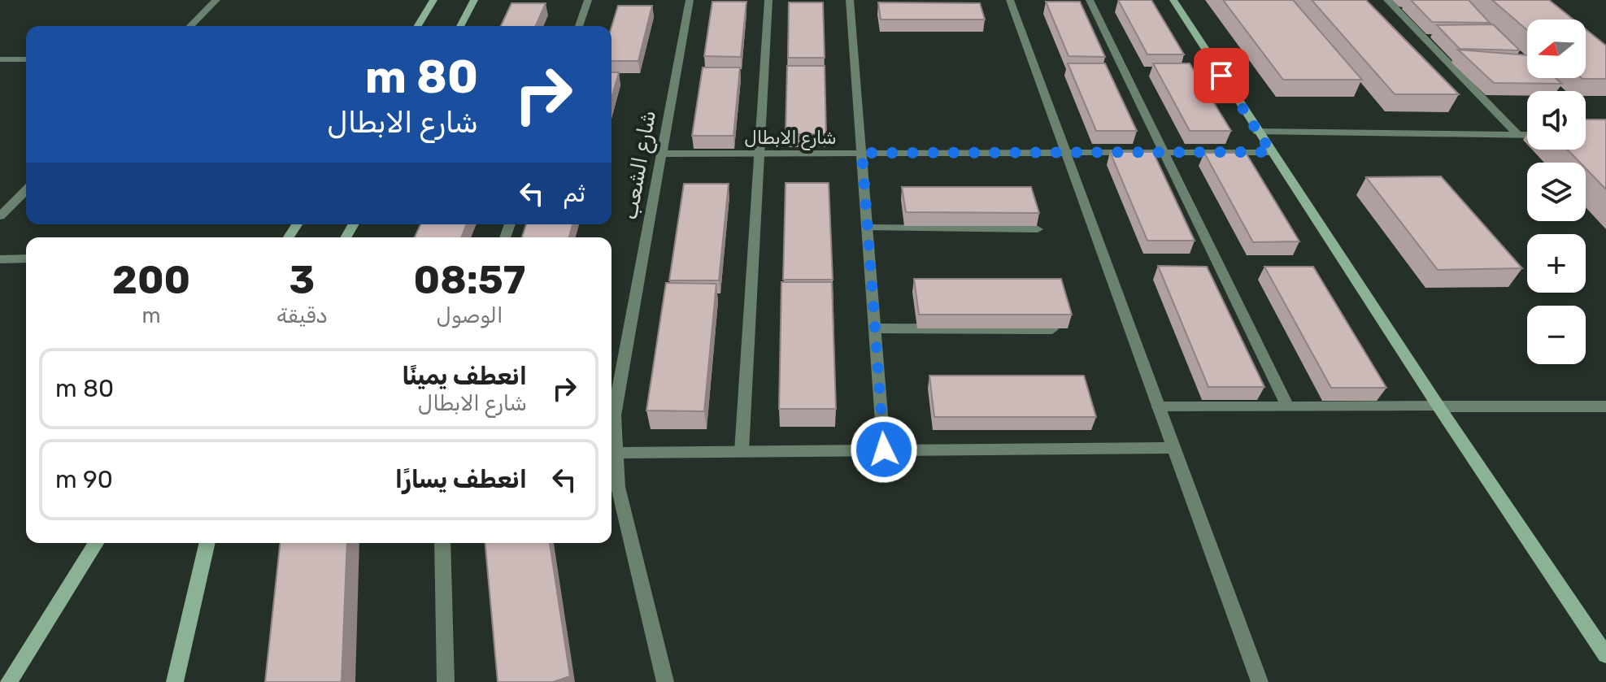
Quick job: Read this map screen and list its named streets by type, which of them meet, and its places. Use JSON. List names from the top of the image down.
{
  "streets": {
    "street": ["شارع الابطال", "شارع الشعب"]
  },
  "crossings": [
    ["شارع الابطال", "شارع الشعب"]
  ],
  "north": "left",
  "page": {
    "map_buttons": ["+", "−"],
    "turn": ["80 m", "شارع الابطال"],
    "then": "ثم",
    "eta": [
      "08:57",
      "الوصول",
      "3",
      "دقيقة",
      "200",
      "m"
    ],
    "list": [
      {
        "name": "انعطف يمينًا",
        "note": "شارع الابطال",
        "value": "80 m"
      },
      {
        "name": "انعطف يسارًا",
        "value": "90 m"
      }
    ]
  }
}
